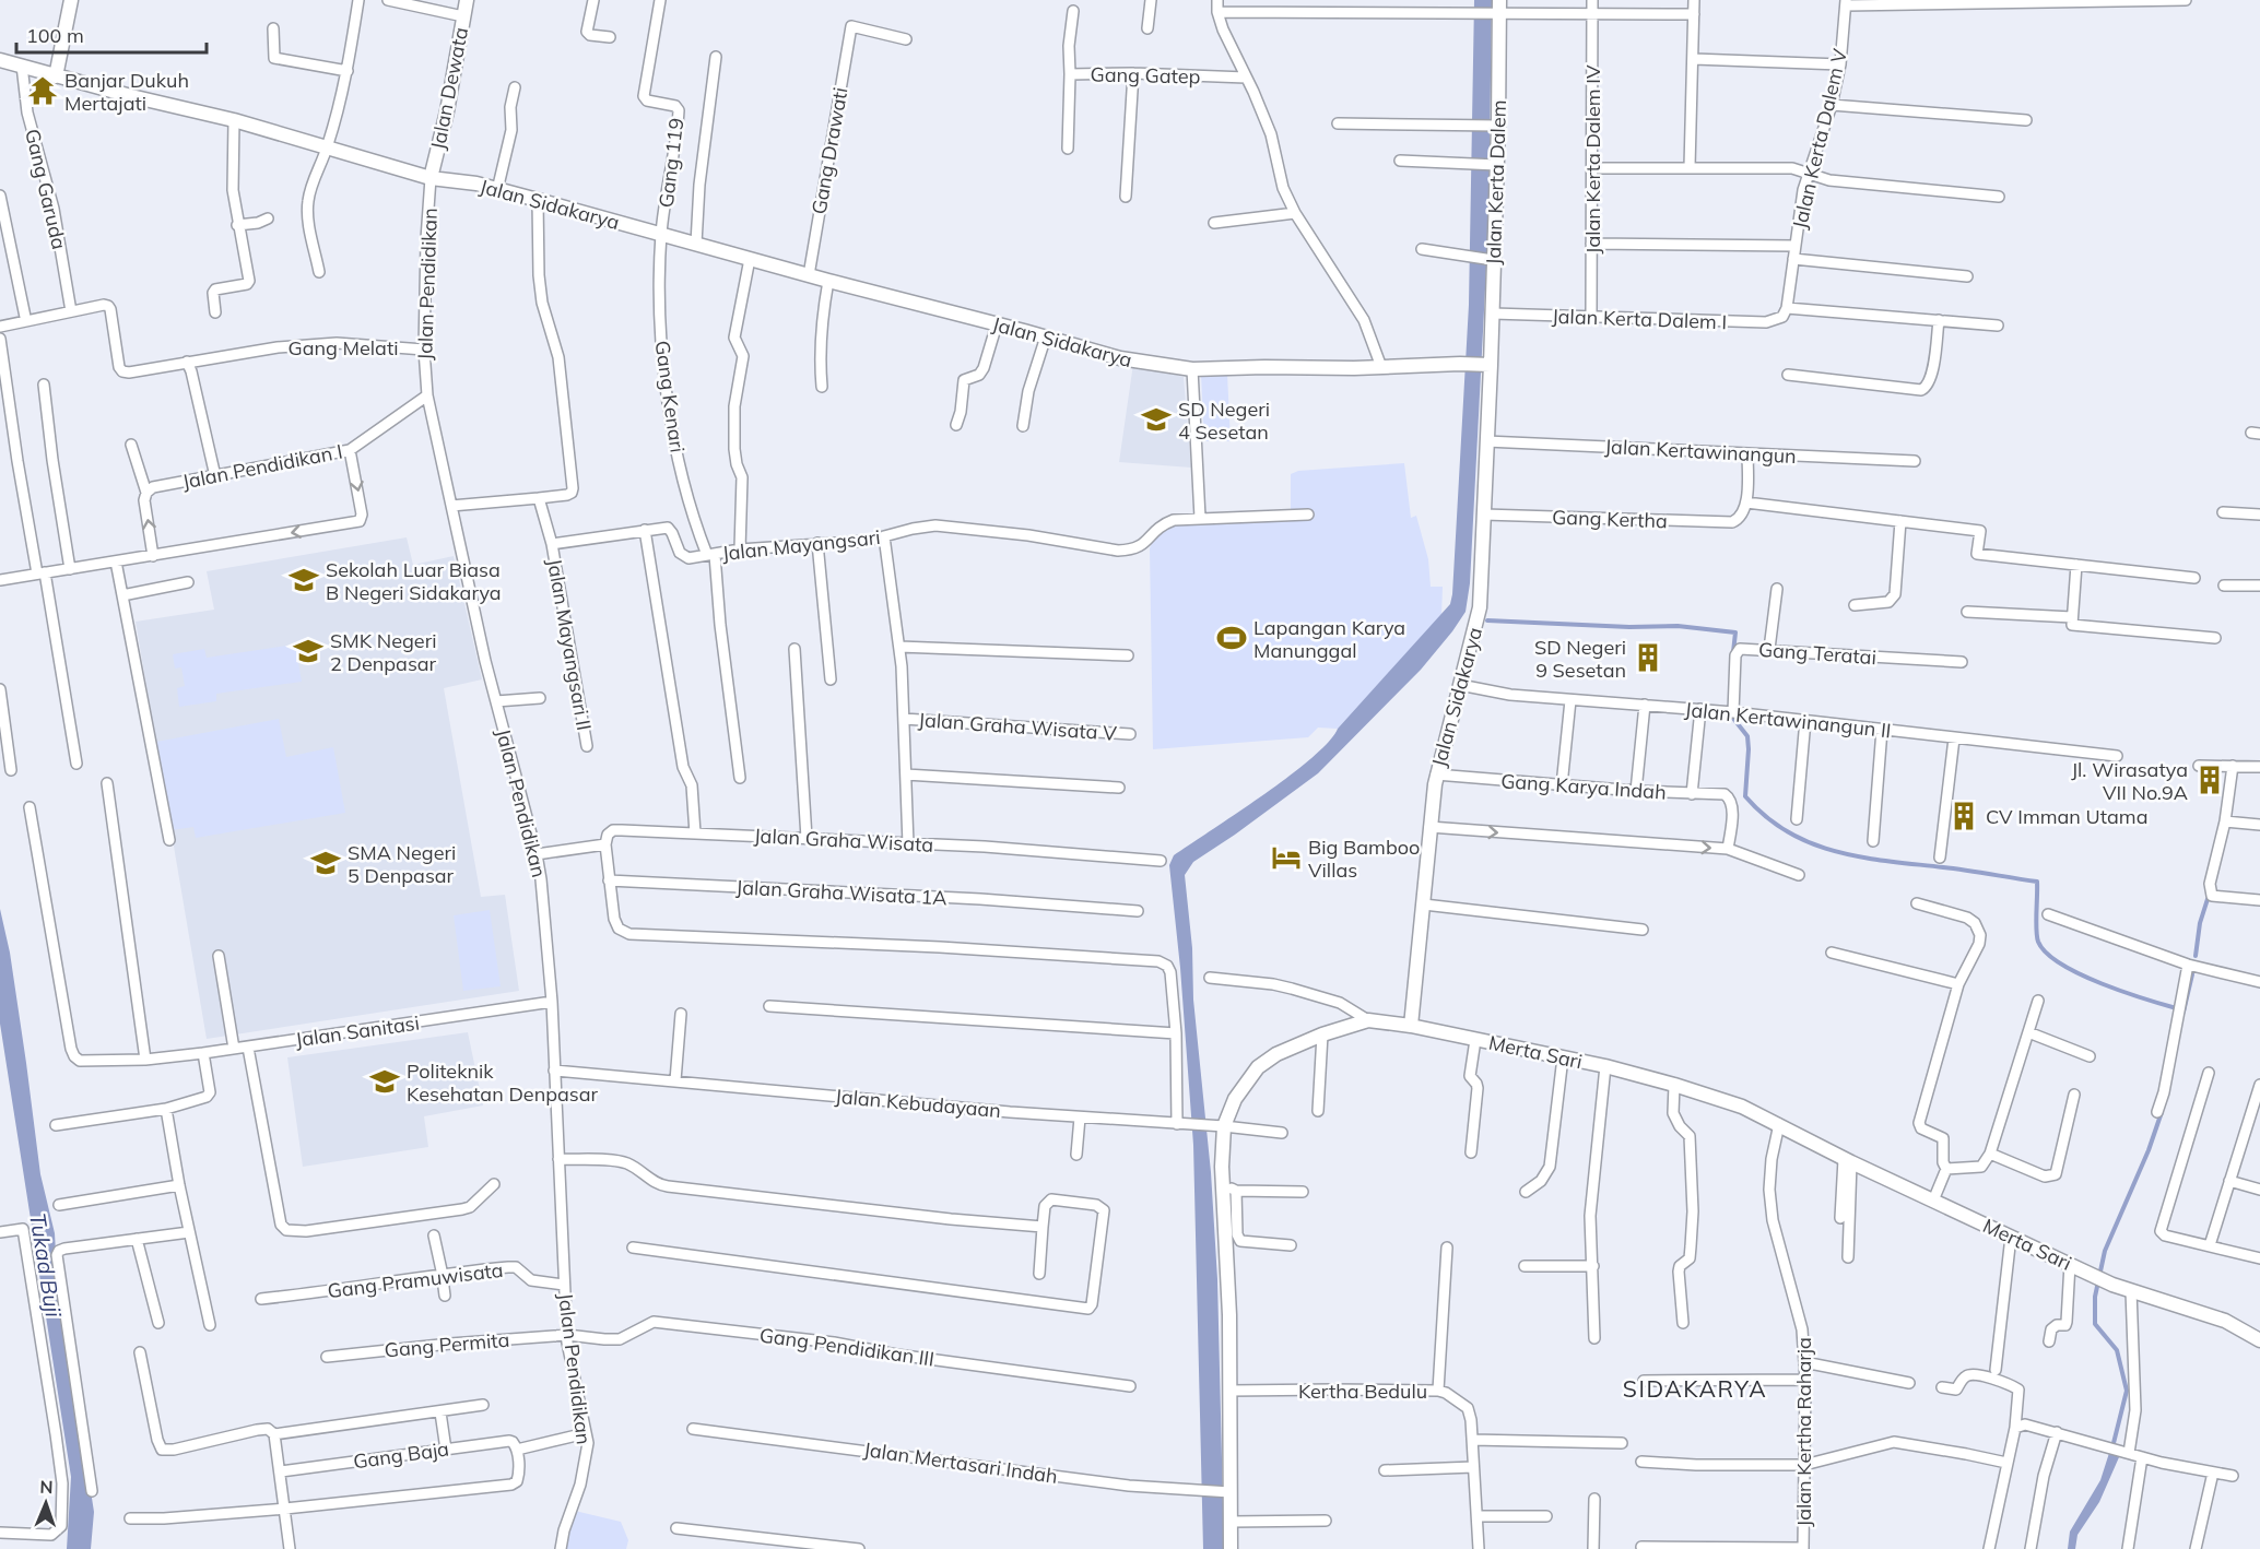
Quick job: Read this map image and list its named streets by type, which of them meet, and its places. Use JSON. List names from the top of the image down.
{
  "streets": {
    "street": [
      "Gang Gatep",
      "Jalan Dewata",
      "Jalan Kerta Dalem V",
      "Gang Drawati",
      "Jalan Kerta Dalem IV",
      "Gang 119",
      "Jalan Kerta Dalem",
      "Gang Garuda",
      "Jalan Sidakarya",
      "Jalan Pendidikan",
      "Jalan Kerta Dalem I",
      "Gang Melati",
      "Gang Kenari",
      "Jalan Kertawinangun",
      "Jalan Pendidikan I",
      "Gang Kertha",
      "Jalan Mayangsari",
      "Jalan Mayangsari II",
      "Gang Teratai",
      "Jalan Kertawinangun II",
      "Jalan Graha Wisata V",
      "Gang Karya Indah",
      "Jalan Graha Wisata",
      "Jalan Graha Wisata 1A",
      "Jalan Sanitasi",
      "Merta Sari",
      "Jalan Kebudayaan",
      "Gang Pramuwisata",
      "Gang Permita",
      "Gang Pendidikan III",
      "Kertha Bedulu",
      "Jalan Kertha Raharja",
      "Gang Baja",
      "Jalan Mertasari Indah"
    ]
  },
  "crossings": [
    ["Jalan Dewata", "Jalan Sidakarya"],
    ["Jalan Dewata", "Jalan Pendidikan"],
    ["Jalan Kerta Dalem V", "Jalan Kerta Dalem I"],
    ["Gang Drawati", "Jalan Sidakarya"],
    ["Jalan Kerta Dalem IV", "Jalan Kerta Dalem I"],
    ["Gang 119", "Jalan Sidakarya"],
    ["Gang 119", "Gang Kenari"],
    ["Jalan Kerta Dalem", "Jalan Sidakarya"],
    ["Jalan Kerta Dalem", "Jalan Kerta Dalem I"],
    ["Gang Garuda", "Jalan Sidakarya"],
    ["Gang Garuda", "Gang Melati"],
    ["Jalan Sidakarya", "Jalan Pendidikan"],
    ["Jalan Sidakarya", "Gang Kenari"],
    ["Jalan Sidakarya", "Jalan Kertawinangun"],
    ["Jalan Sidakarya", "Gang Kertha"],
    ["Jalan Sidakarya", "Jalan Kertawinangun II"],
    ["Jalan Sidakarya", "Gang Karya Indah"],
    ["Jalan Sidakarya", "Merta Sari"],
    ["Jalan Pendidikan", "Gang Melati"],
    ["Jalan Pendidikan", "Jalan Pendidikan I"],
    ["Jalan Pendidikan", "Jalan Graha Wisata"],
    ["Jalan Pendidikan", "Jalan Sanitasi"],
    ["Jalan Pendidikan", "Jalan Kebudayaan"],
    ["Jalan Pendidikan", "Gang Pramuwisata"],
    ["Jalan Pendidikan", "Gang Permita"],
    ["Jalan Pendidikan", "Gang Pendidikan III"],
    ["Jalan Pendidikan", "Gang Baja"],
    ["Gang Kenari", "Jalan Mayangsari"],
    ["Jalan Mayangsari", "Jalan Mayangsari II"],
    ["Gang Teratai", "Jalan Kertawinangun II"],
    ["Merta Sari", "Jalan Kebudayaan"],
    ["Merta Sari", "Kertha Bedulu"],
    ["Merta Sari", "Jalan Kertha Raharja"],
    ["Merta Sari", "Jalan Mertasari Indah"],
    ["Gang Permita", "Gang Pendidikan III"]
  ],
  "districts": ["SIDAKARYA"],
  "water": ["Tukad Buji"],
  "places": {
    "temple": ["Banjar Dukuh Mertajati"],
    "school or university": [
      "SD Negeri 4 Sesetan",
      "Sekolah Luar Biasa B Negeri Sidakarya",
      "SMK Negeri 2 Denpasar",
      "SMA Negeri 5 Denpasar",
      "Politeknik Kesehatan Denpasar"
    ],
    "sports": ["Lapangan Karya Manunggal"],
    "building": ["SD Negeri 9 Sesetan", "Jl. Wirasatya VII No.9A", "CV Imman Utama"],
    "hotel": ["Big Bamboo Villas"]
  },
  "scale_bar": "100 m",
  "north": "top"
}
